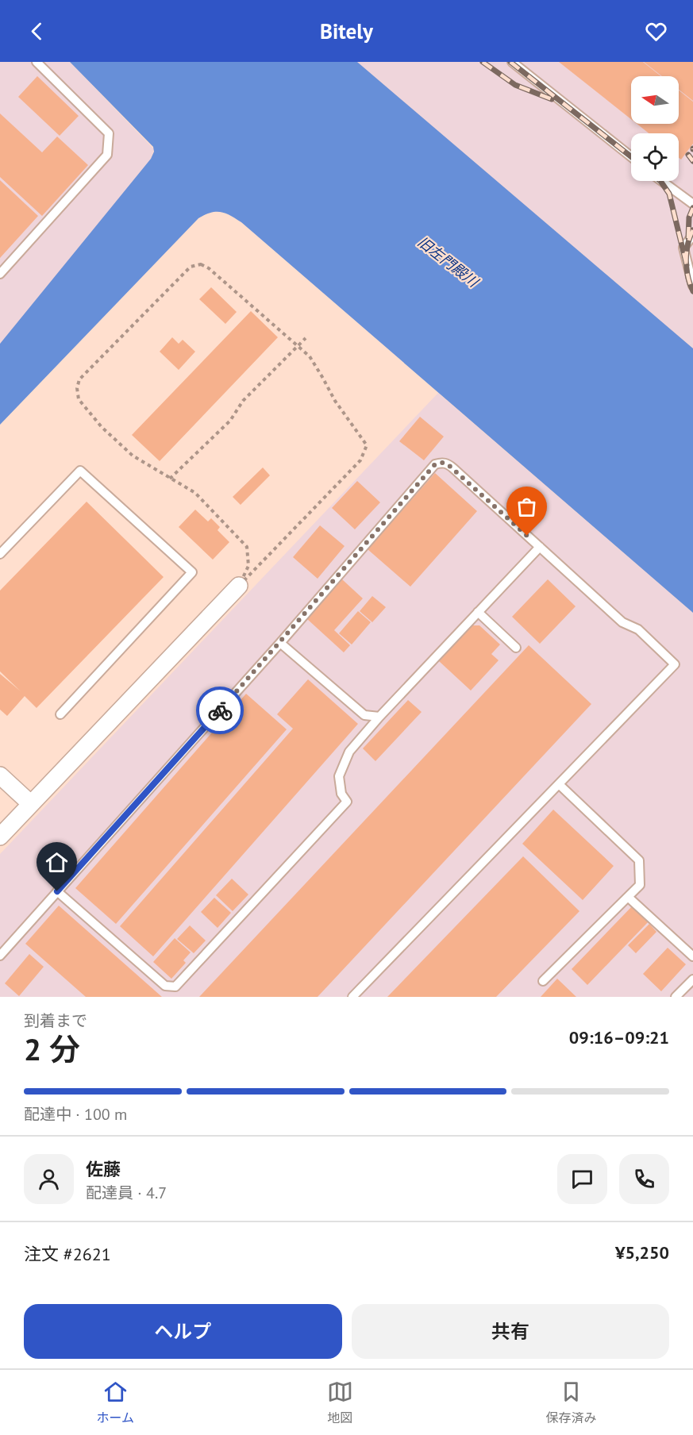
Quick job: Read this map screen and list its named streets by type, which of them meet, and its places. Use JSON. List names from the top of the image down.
{
  "water": ["旧左門殿川"],
  "north": "left",
  "page": {
    "header": "Bitely",
    "heading": ["2 分", "到着まで", "09:16–09:21"],
    "panel": [
      "佐藤",
      "配達員 · 4.7",
      "注文 #2621",
      "¥5,250"
    ],
    "bar": "配達中 · 100 m",
    "buttons": ["ヘルプ", "共有"],
    "tabs": ["ホーム", "地図", "保存済み"]
  }
}
